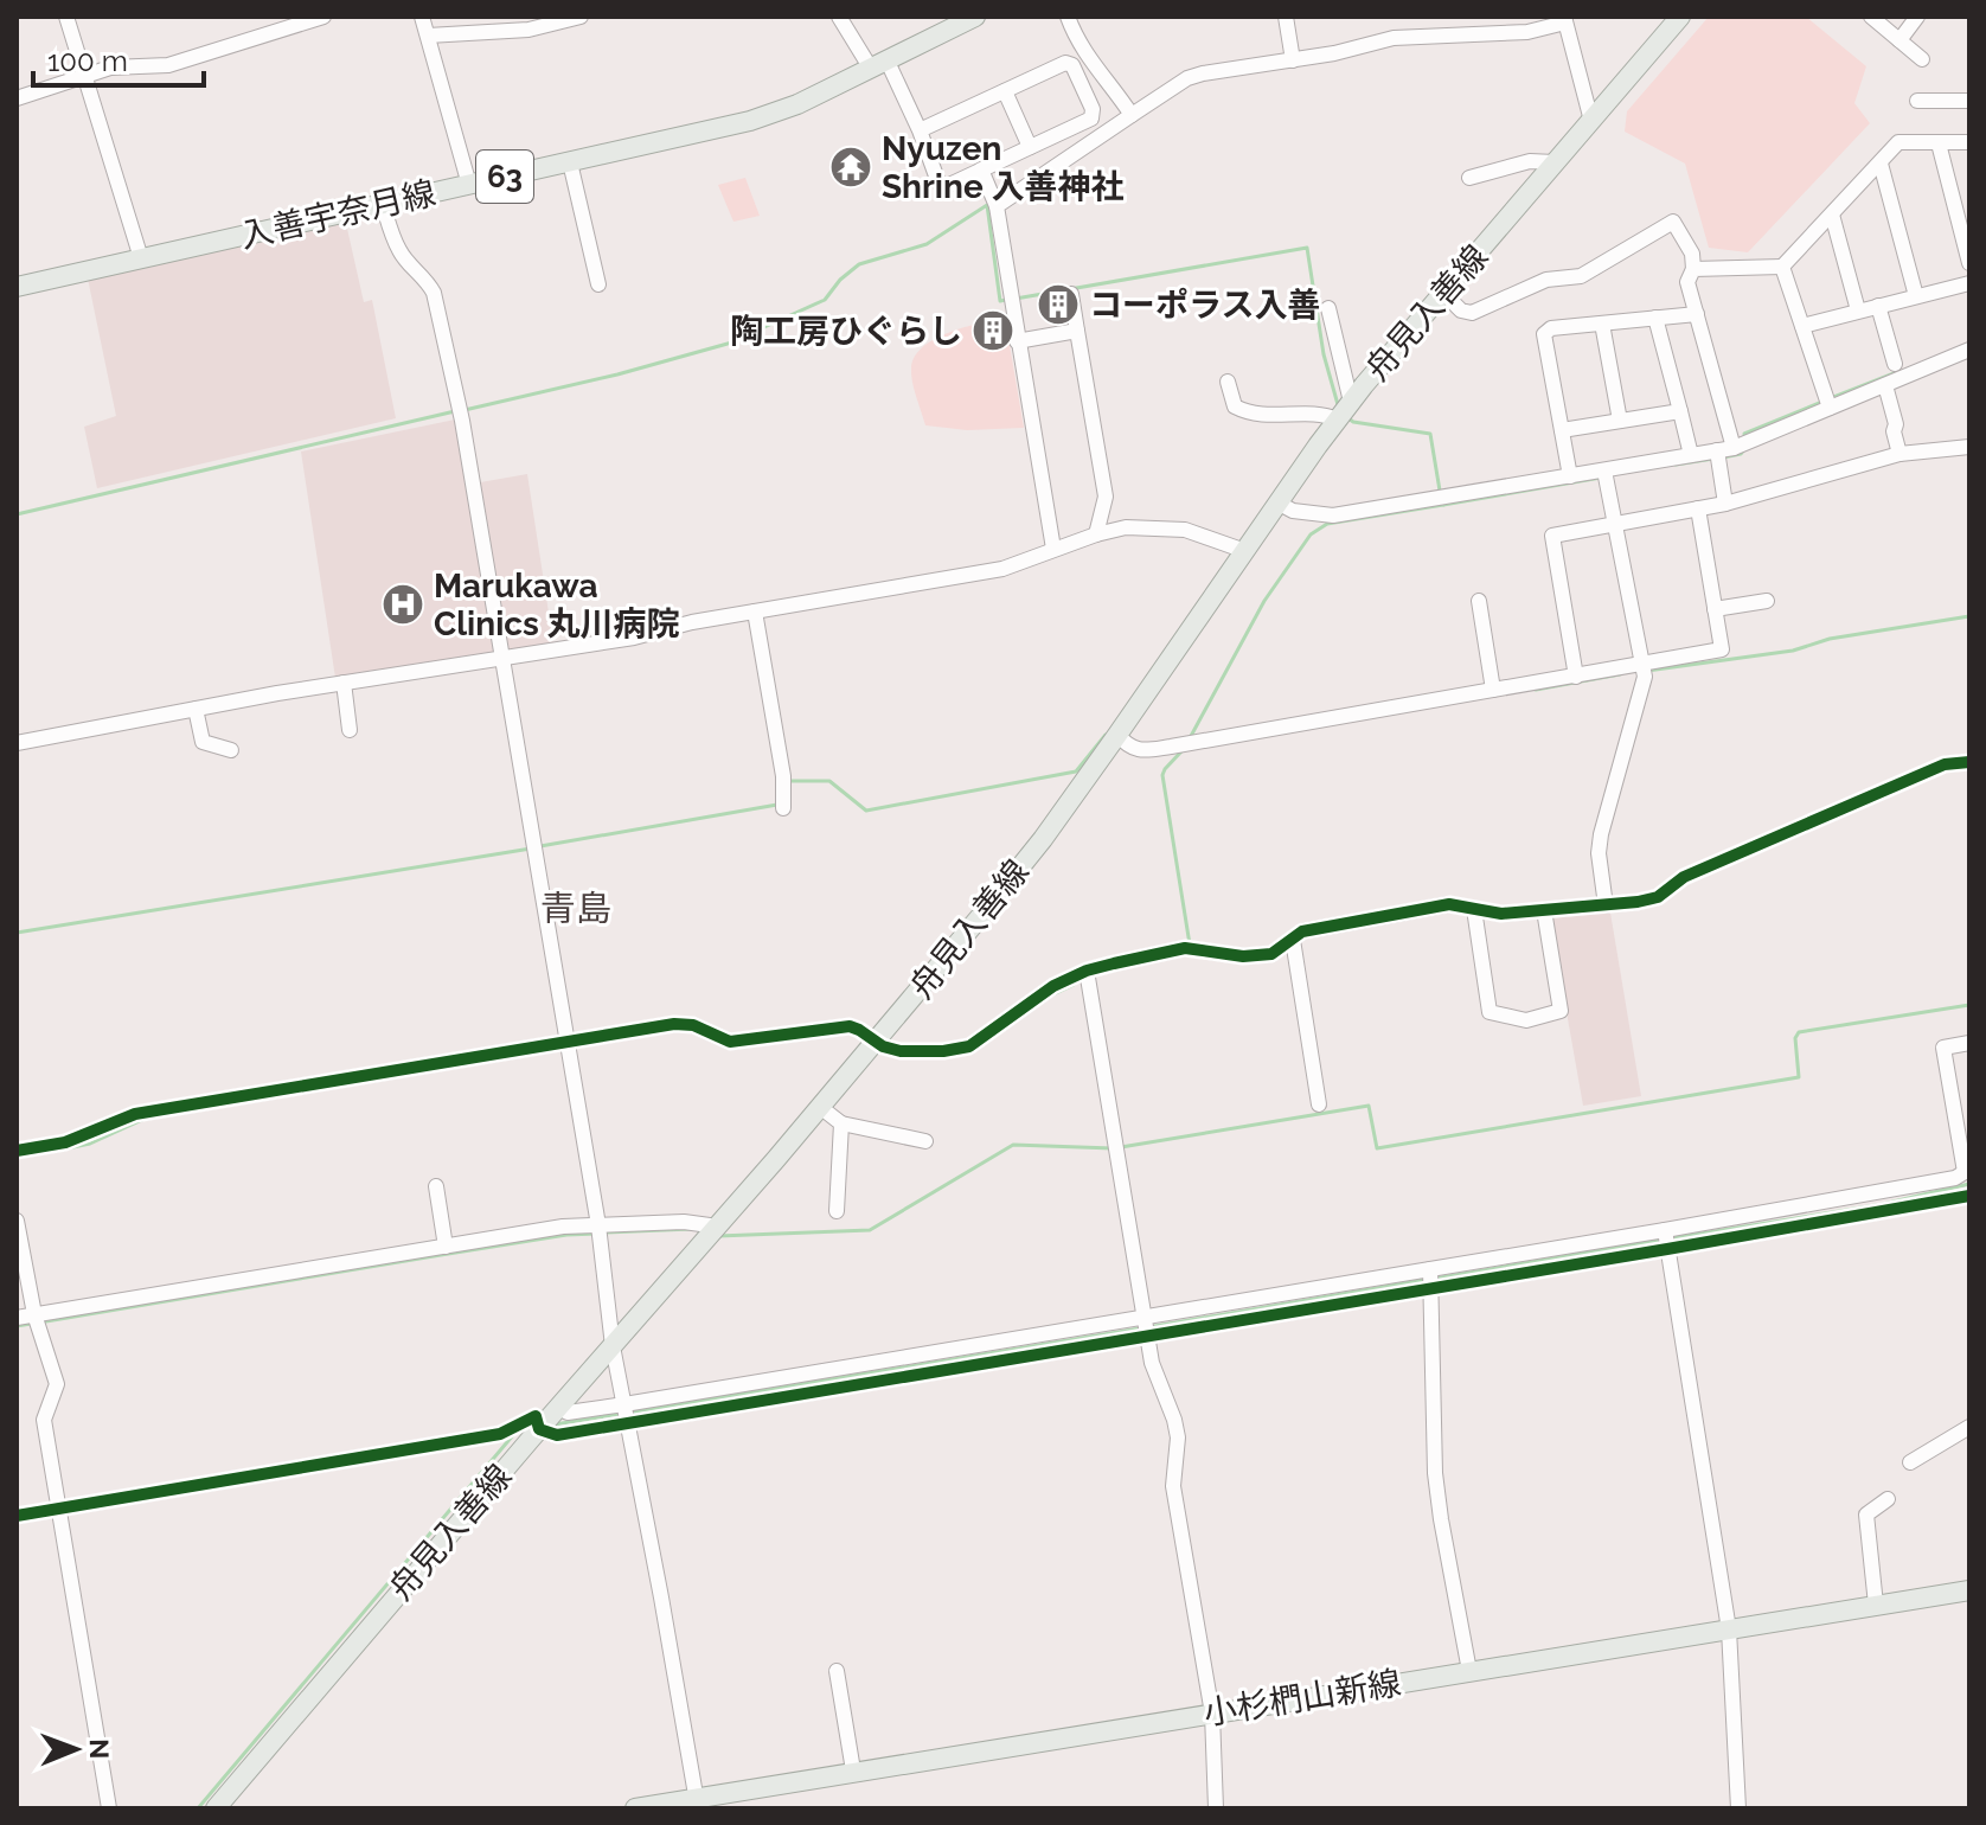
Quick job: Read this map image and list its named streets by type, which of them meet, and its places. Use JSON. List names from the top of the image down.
{
  "streets": {
    "main road": [
      "63",
      "入善宇奈月線",
      "舟見入善線",
      "小杉椚山新線"
    ]
  },
  "districts": ["青島"],
  "places": {
    "temple": ["Nyuzen Shrine 入善神社"],
    "building": ["コーポラス入善", "陶工房ひぐらし"],
    "hospital": ["Marukawa Clinics 丸川病院"]
  },
  "scale_bar": "100 m",
  "north": "right"
}
